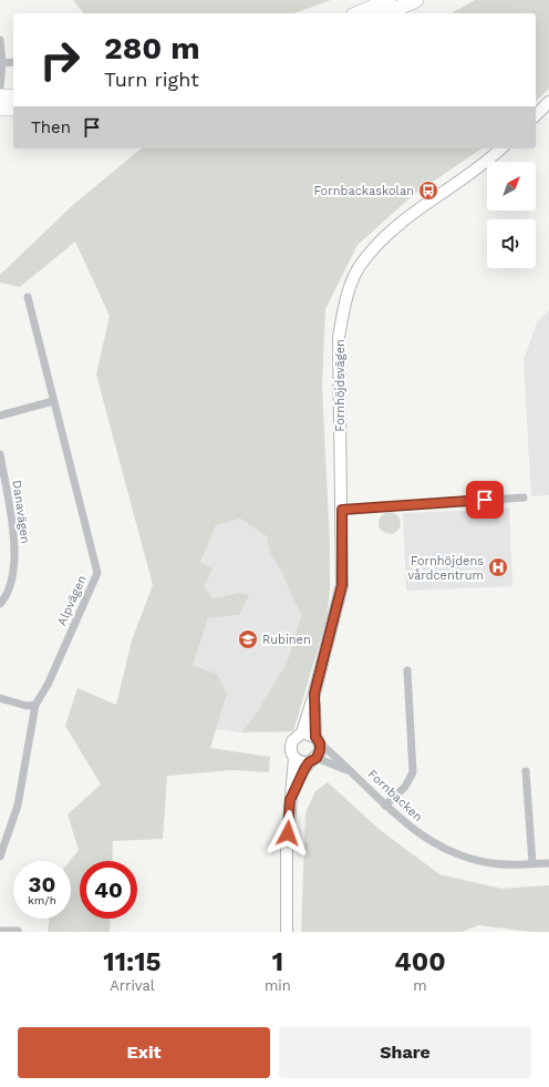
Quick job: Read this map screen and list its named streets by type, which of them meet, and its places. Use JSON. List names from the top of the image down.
{
  "streets": {
    "street": [
      "Fornhöjdsvägen",
      "Danavägen",
      "Alpvägen",
      "Fornbacken"
    ]
  },
  "crossings": [
    ["Fornhöjdsvägen", "Fornbacken"]
  ],
  "places": {
    "bus stop": ["Fornbackaskolan"],
    "hospital": ["Fornhöjdens vårdcentrum"],
    "school or university": ["Rubinen"]
  },
  "north": "top right",
  "page": {
    "turn": ["280 m", "Turn right"],
    "then": "Then",
    "speed": "30 km/h",
    "limit": "40",
    "eta": [
      "11:15",
      "Arrival",
      "1",
      "min",
      "400",
      "m"
    ],
    "buttons": ["Exit", "Share"]
  }
}
